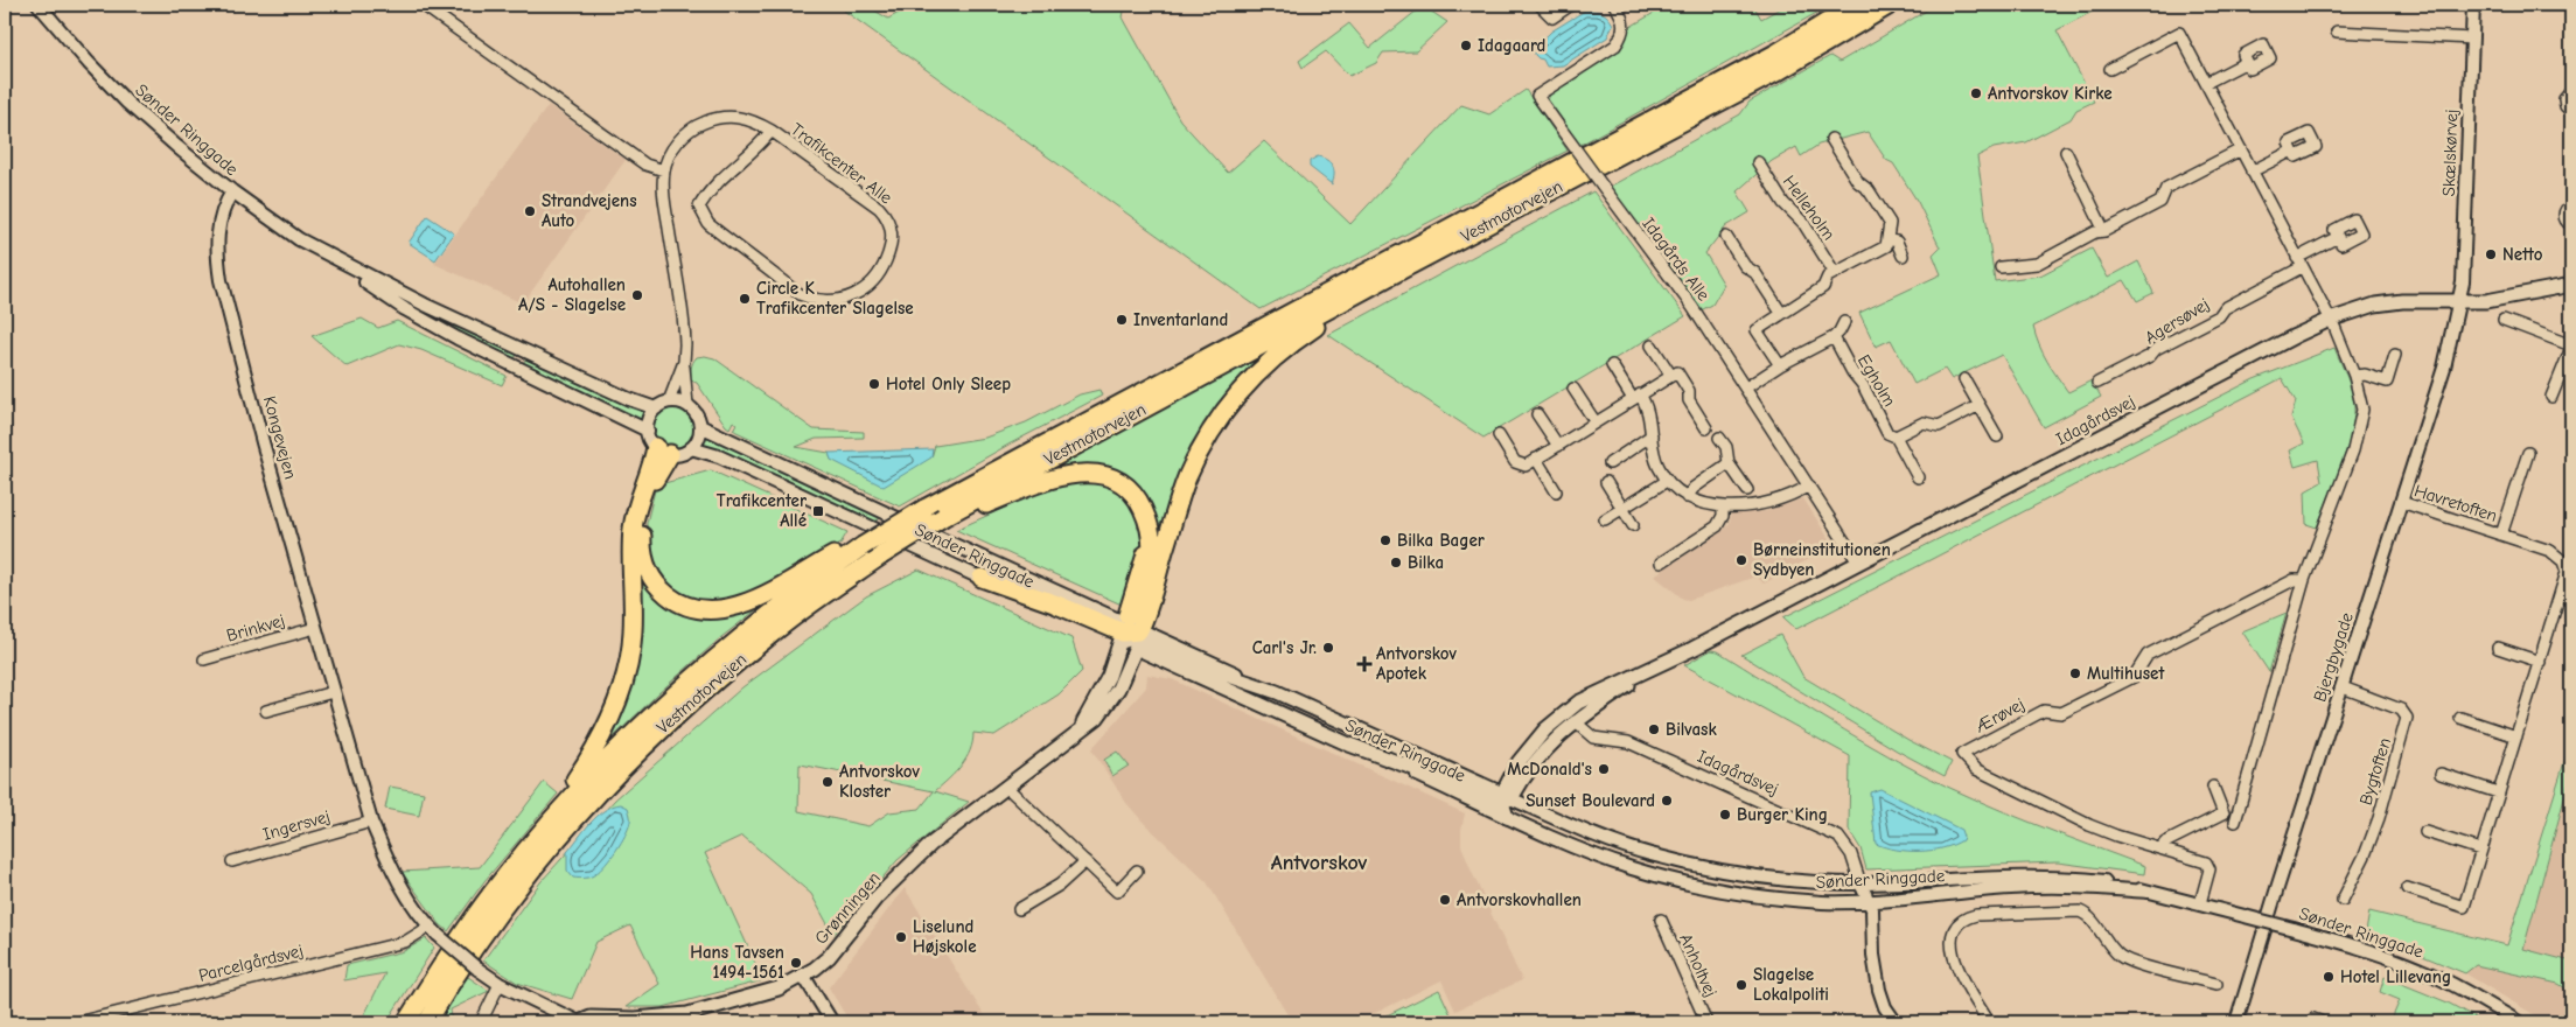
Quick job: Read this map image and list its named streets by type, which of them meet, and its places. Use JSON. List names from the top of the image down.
{
  "streets": {
    "highway": ["Vestmotorvejen"],
    "main road": ["Sønder Ringgade", "Idagårdsvej", "Grønningen"],
    "street": [
      "Skælskørvej",
      "Trafikcenter Alle",
      "Helleholm",
      "Idagårds Alle",
      "Agersøvej",
      "Egholm",
      "Kongevejen",
      "Havretoften",
      "Brinkvej",
      "Bjergbygade",
      "Ærøvej",
      "Bygtoften",
      "Ingersvej",
      "Parcelgårdsvej",
      "Anholtvej"
    ]
  },
  "crossings": [
    ["Sønder Ringgade", "Trafikcenter Alle"],
    ["Sønder Ringgade", "Idagårdsvej"],
    ["Sønder Ringgade", "Kongevejen"],
    ["Sønder Ringgade", "Ærøvej"],
    ["Sønder Ringgade", "Grønningen"],
    ["Skælskørvej", "Idagårdsvej"],
    ["Skælskørvej", "Bjergbygade"],
    ["Idagårds Alle", "Idagårdsvej"],
    ["Idagårdsvej", "Bjergbygade"],
    ["Kongevejen", "Brinkvej"],
    ["Kongevejen", "Ingersvej"],
    ["Kongevejen", "Grønningen"],
    ["Kongevejen", "Parcelgårdsvej"],
    ["Havretoften", "Bjergbygade"],
    ["Bjergbygade", "Bygtoften"]
  ],
  "districts": ["Antvorskov"],
  "places": {
    "other": [
      "Idagaard",
      "Antvorskov Kirke",
      "Strandvejens Auto",
      "Netto",
      "Autohallen A/S - Slagelse",
      "Circle K Trafikcenter Slagelse",
      "Inventarland",
      "Hotel Only Sleep",
      "Bilka Bager",
      "Børneinstitutionen Sydbyen",
      "Bilka",
      "Carl's Jr.",
      "Multihuset",
      "Bilvask",
      "McDonald's",
      "Antvorskov Kloster",
      "Sunset Boulevard",
      "Burger King",
      "Antvorskovhallen",
      "Liselund Højskole",
      "Hans Tavsen 1494-1561",
      "Hotel Lillevang",
      "Slagelse Lokalpoliti"
    ],
    "transit": ["Trafikcenter Allé"],
    "health": ["Antvorskov Apotek"]
  }
}
